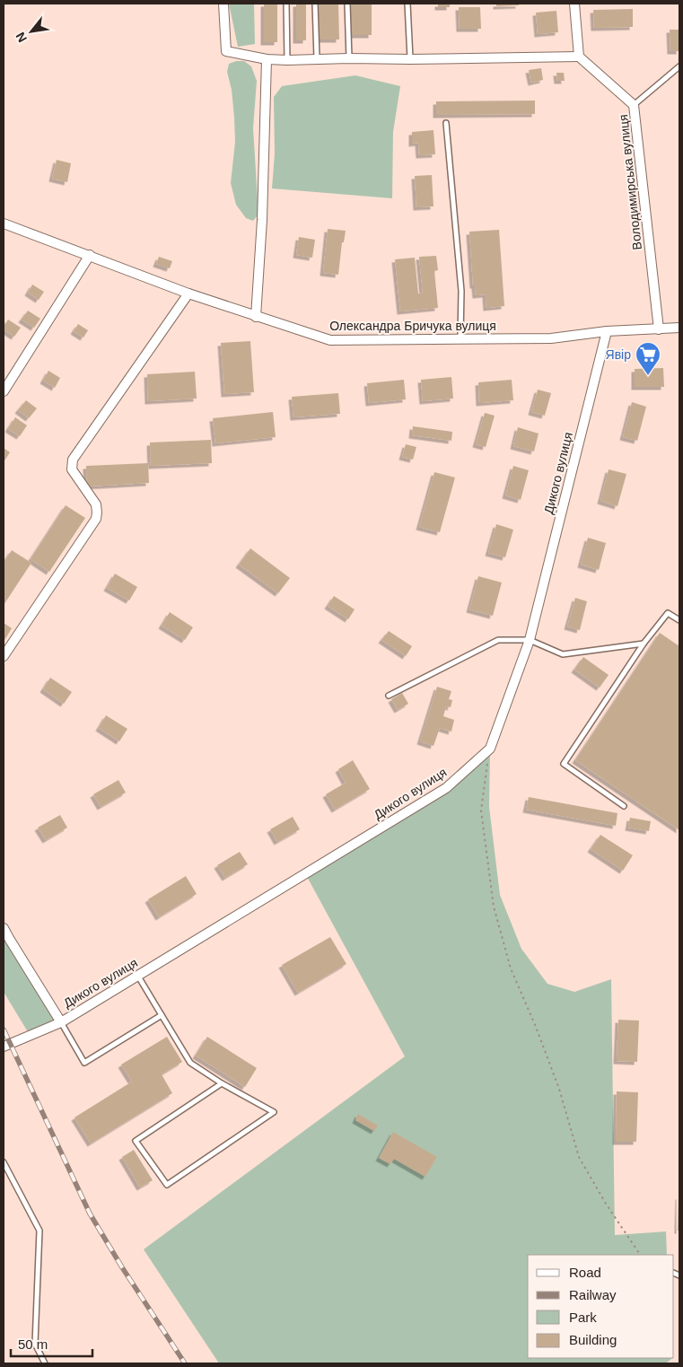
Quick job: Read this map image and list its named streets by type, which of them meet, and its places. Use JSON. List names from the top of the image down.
{
  "streets": {
    "street": ["Володимирська вулиця", "Олександра Бричука вулиця", "Дикого вулиця"]
  },
  "crossings": [
    ["Володимирська вулиця", "Олександра Бричука вулиця"],
    ["Олександра Бричука вулиця", "Дикого вулиця"]
  ],
  "places": {
    "supermarket": ["Явiр"]
  },
  "legend": [
    "Road",
    "Railway",
    "Park",
    "Building"
  ],
  "scale_bar": "50 m",
  "north": "bottom left"
}
